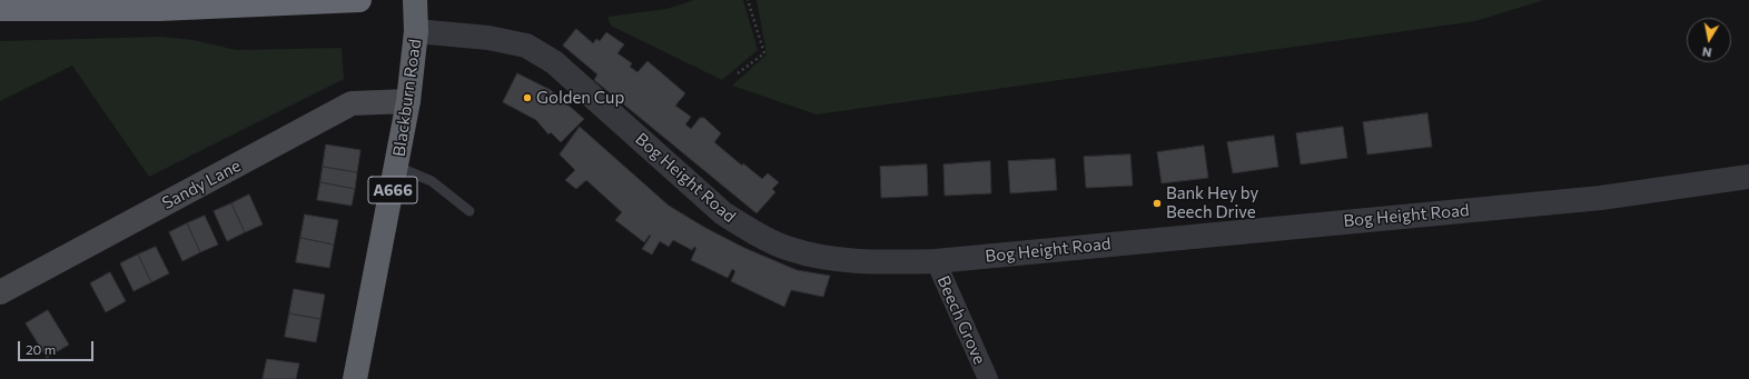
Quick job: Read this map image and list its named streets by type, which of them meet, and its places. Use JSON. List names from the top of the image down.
{
  "streets": {
    "highway": ["Blackburn Road", "A666"],
    "main road": ["Sandy Lane"],
    "street": ["Bog Height Road", "Beech Grove"]
  },
  "crossings": [
    ["Blackburn Road", "Bog Height Road"],
    ["Blackburn Road", "Sandy Lane"],
    ["Bog Height Road", "Beech Grove"]
  ],
  "places": ["Golden Cup", "Bank Hey by Beech Drive"],
  "scale_bar": "20 m",
  "north": "bottom"
}
